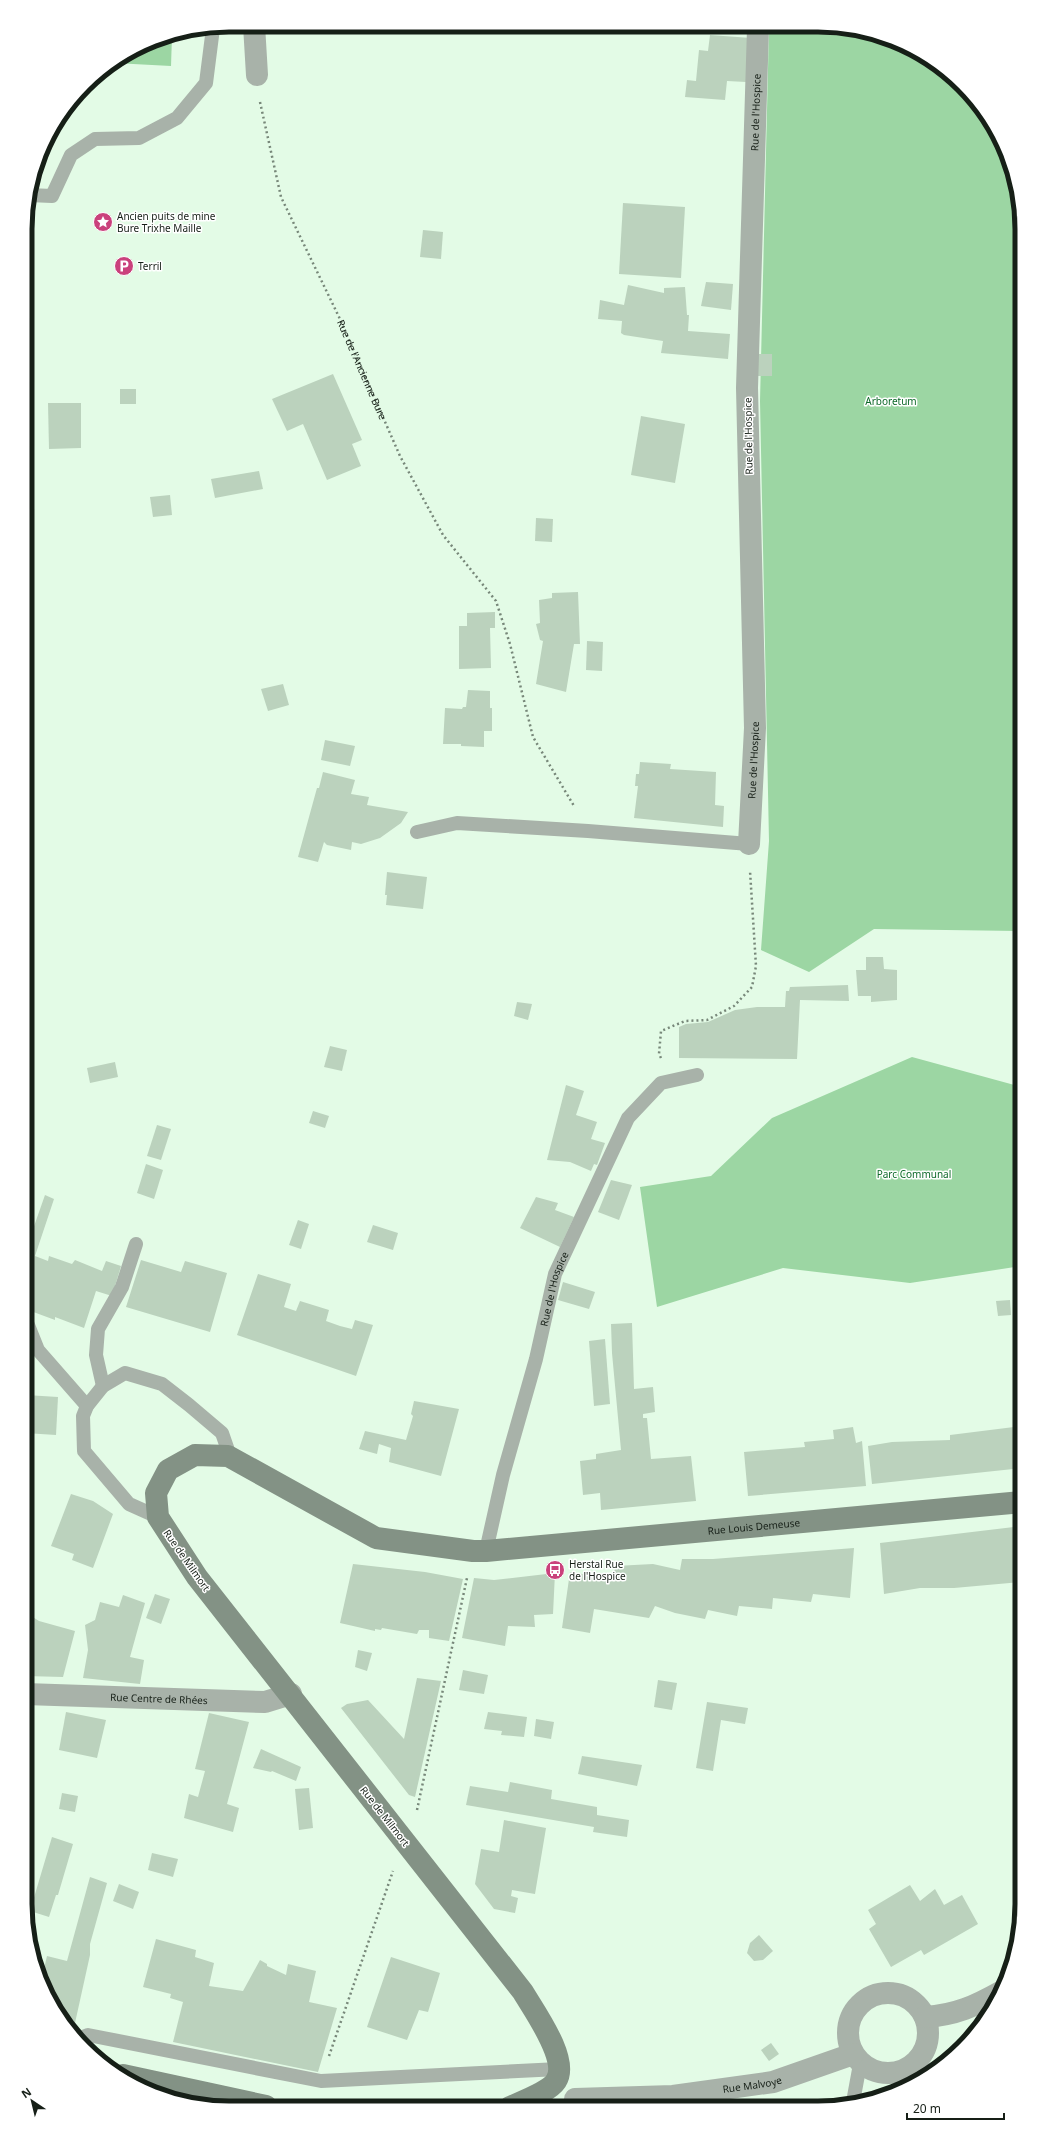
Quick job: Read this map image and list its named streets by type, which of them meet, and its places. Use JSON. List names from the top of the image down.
{
  "streets": {
    "street": [
      "Rue de l'Hospice",
      "Rue Louis Demeuse",
      "Rue de Milmort",
      "Rue Centre de Rhées",
      "Rue Malvoye"
    ],
    "path": ["Rue de l'Ancienne Bure"]
  },
  "crossings": [
    ["Rue de l'Hospice", "Rue Louis Demeuse"],
    ["Rue de l'Hospice", "Rue de Milmort"],
    ["Rue Louis Demeuse", "Rue de Milmort"],
    ["Rue de Milmort", "Rue Centre de Rhées"]
  ],
  "parks": ["Arboretum", "Parc Communal"],
  "places": {
    "place": ["Ancien puits de mine Bure Trixhe Maille"],
    "parking": ["Terril"],
    "bus stop": ["Herstal Rue de l'Hospice"]
  },
  "scale_bar": "20 m",
  "north": "top left"
}
